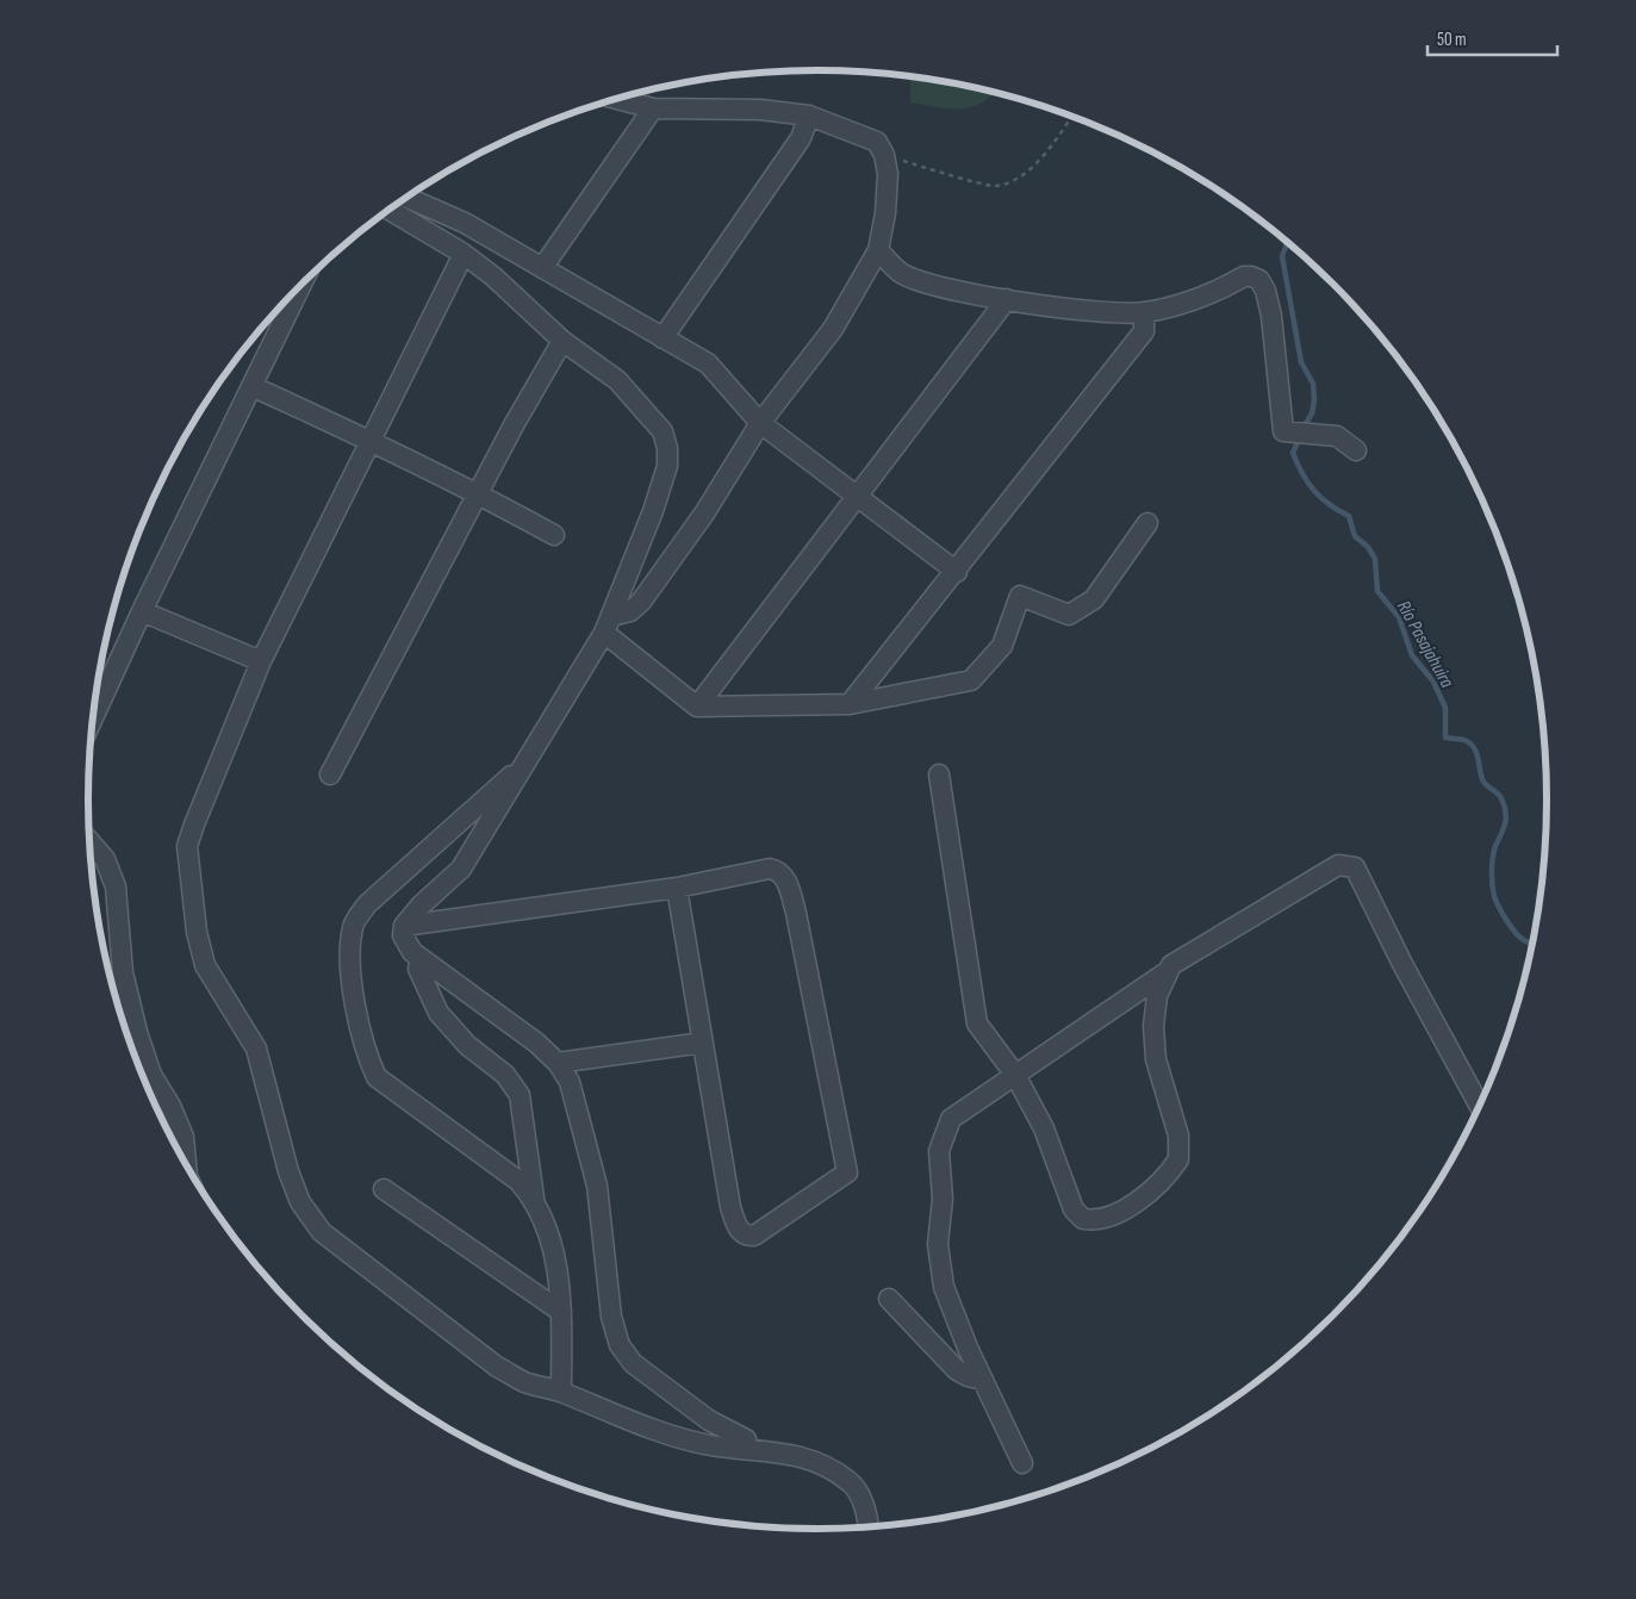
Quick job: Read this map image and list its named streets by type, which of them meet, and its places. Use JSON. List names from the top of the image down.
{
  "water": ["Río Pasajahuira"],
  "scale_bar": "50 m"
}
